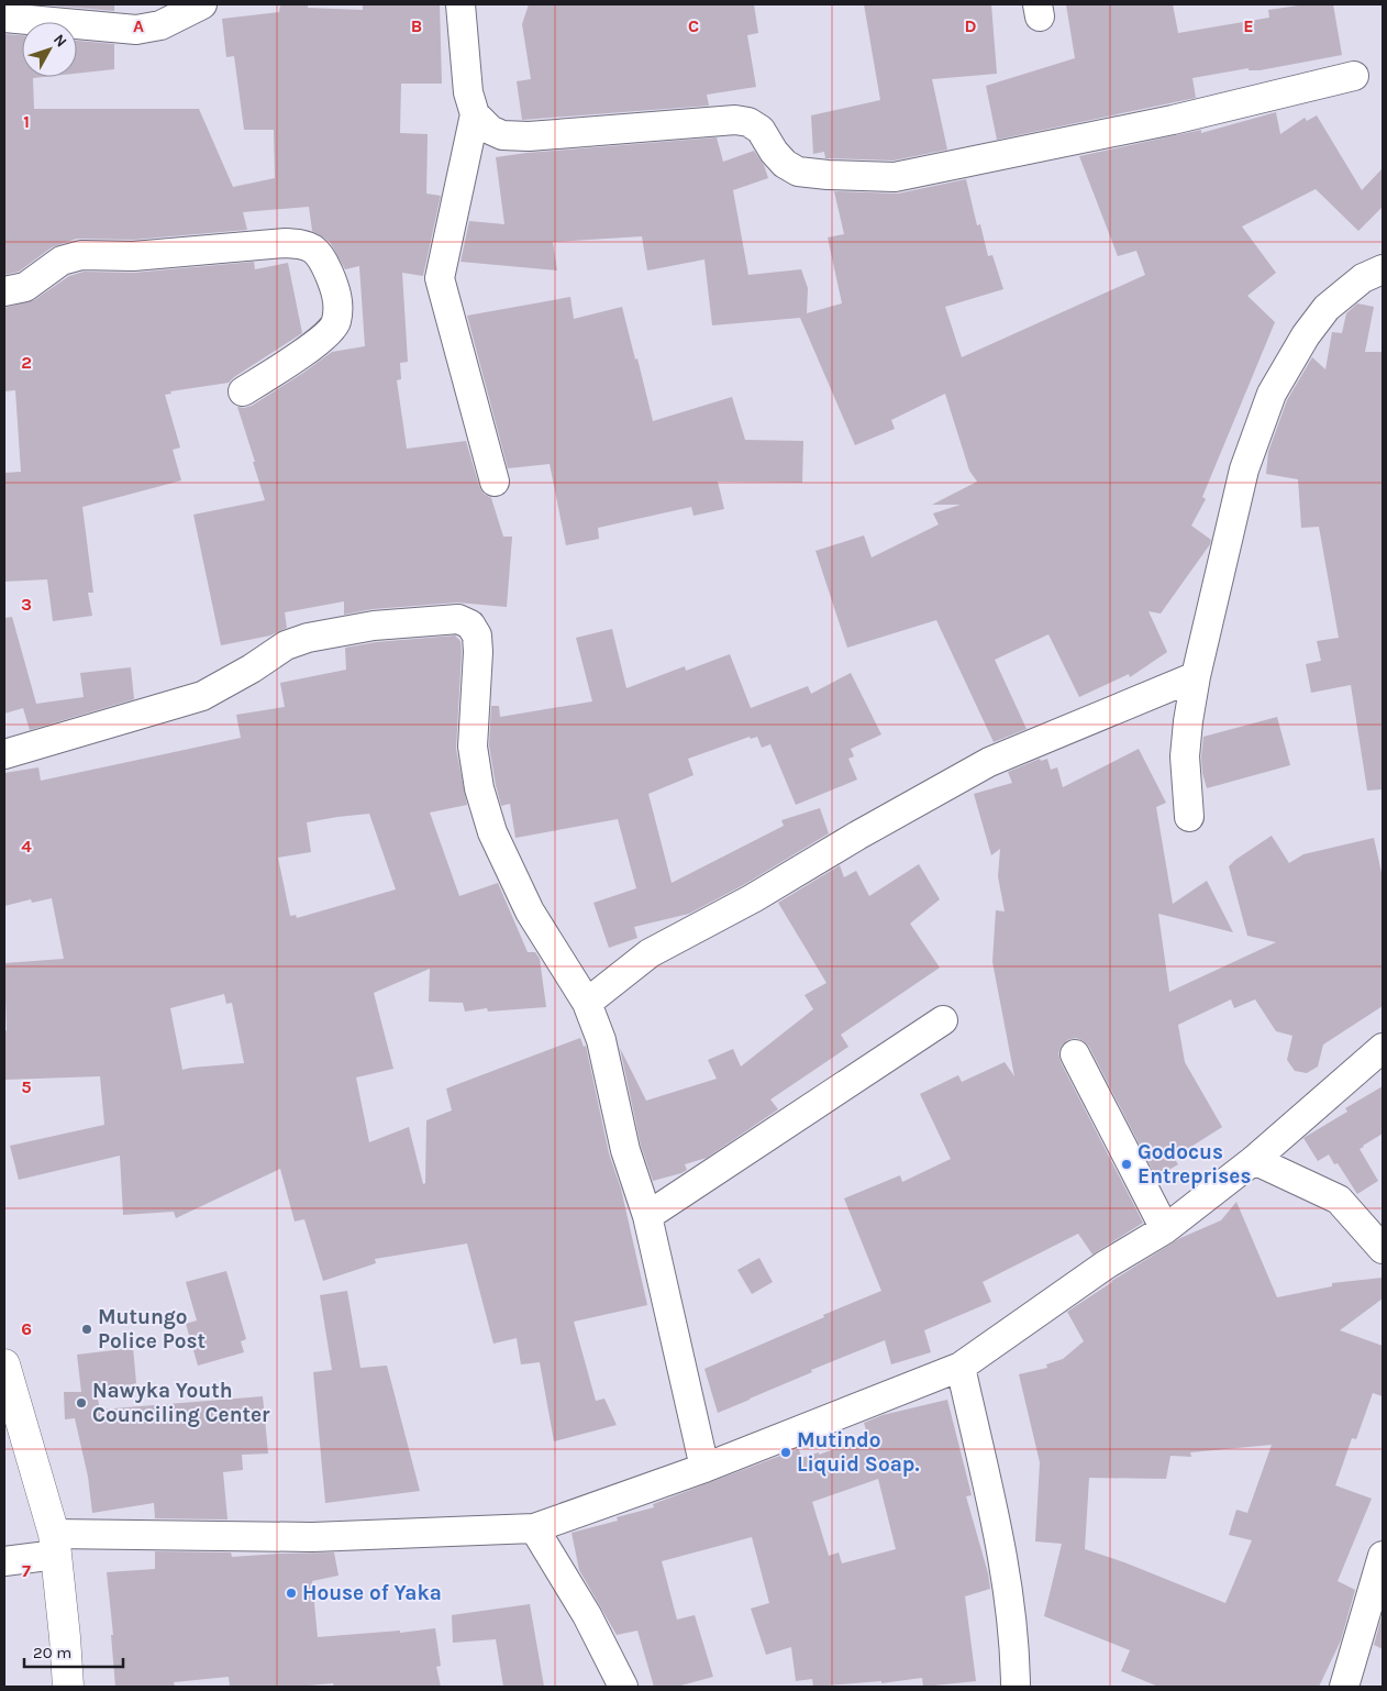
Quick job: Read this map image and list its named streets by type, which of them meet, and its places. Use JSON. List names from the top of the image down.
{
  "places": [
    "Godocus Entreprises",
    "Mutungo Police Post",
    "Nawyka Youth Counciling Center",
    "Mutindo Liquid Soap.",
    "House of Yaka"
  ],
  "scale_bar": "20 m",
  "north": "top right",
  "grid": {
    "columns": [
      "A",
      "B",
      "C",
      "D",
      "E"
    ],
    "rows": [
      "1",
      "2",
      "3",
      "4",
      "5",
      "6",
      "7"
    ]
  }
}
